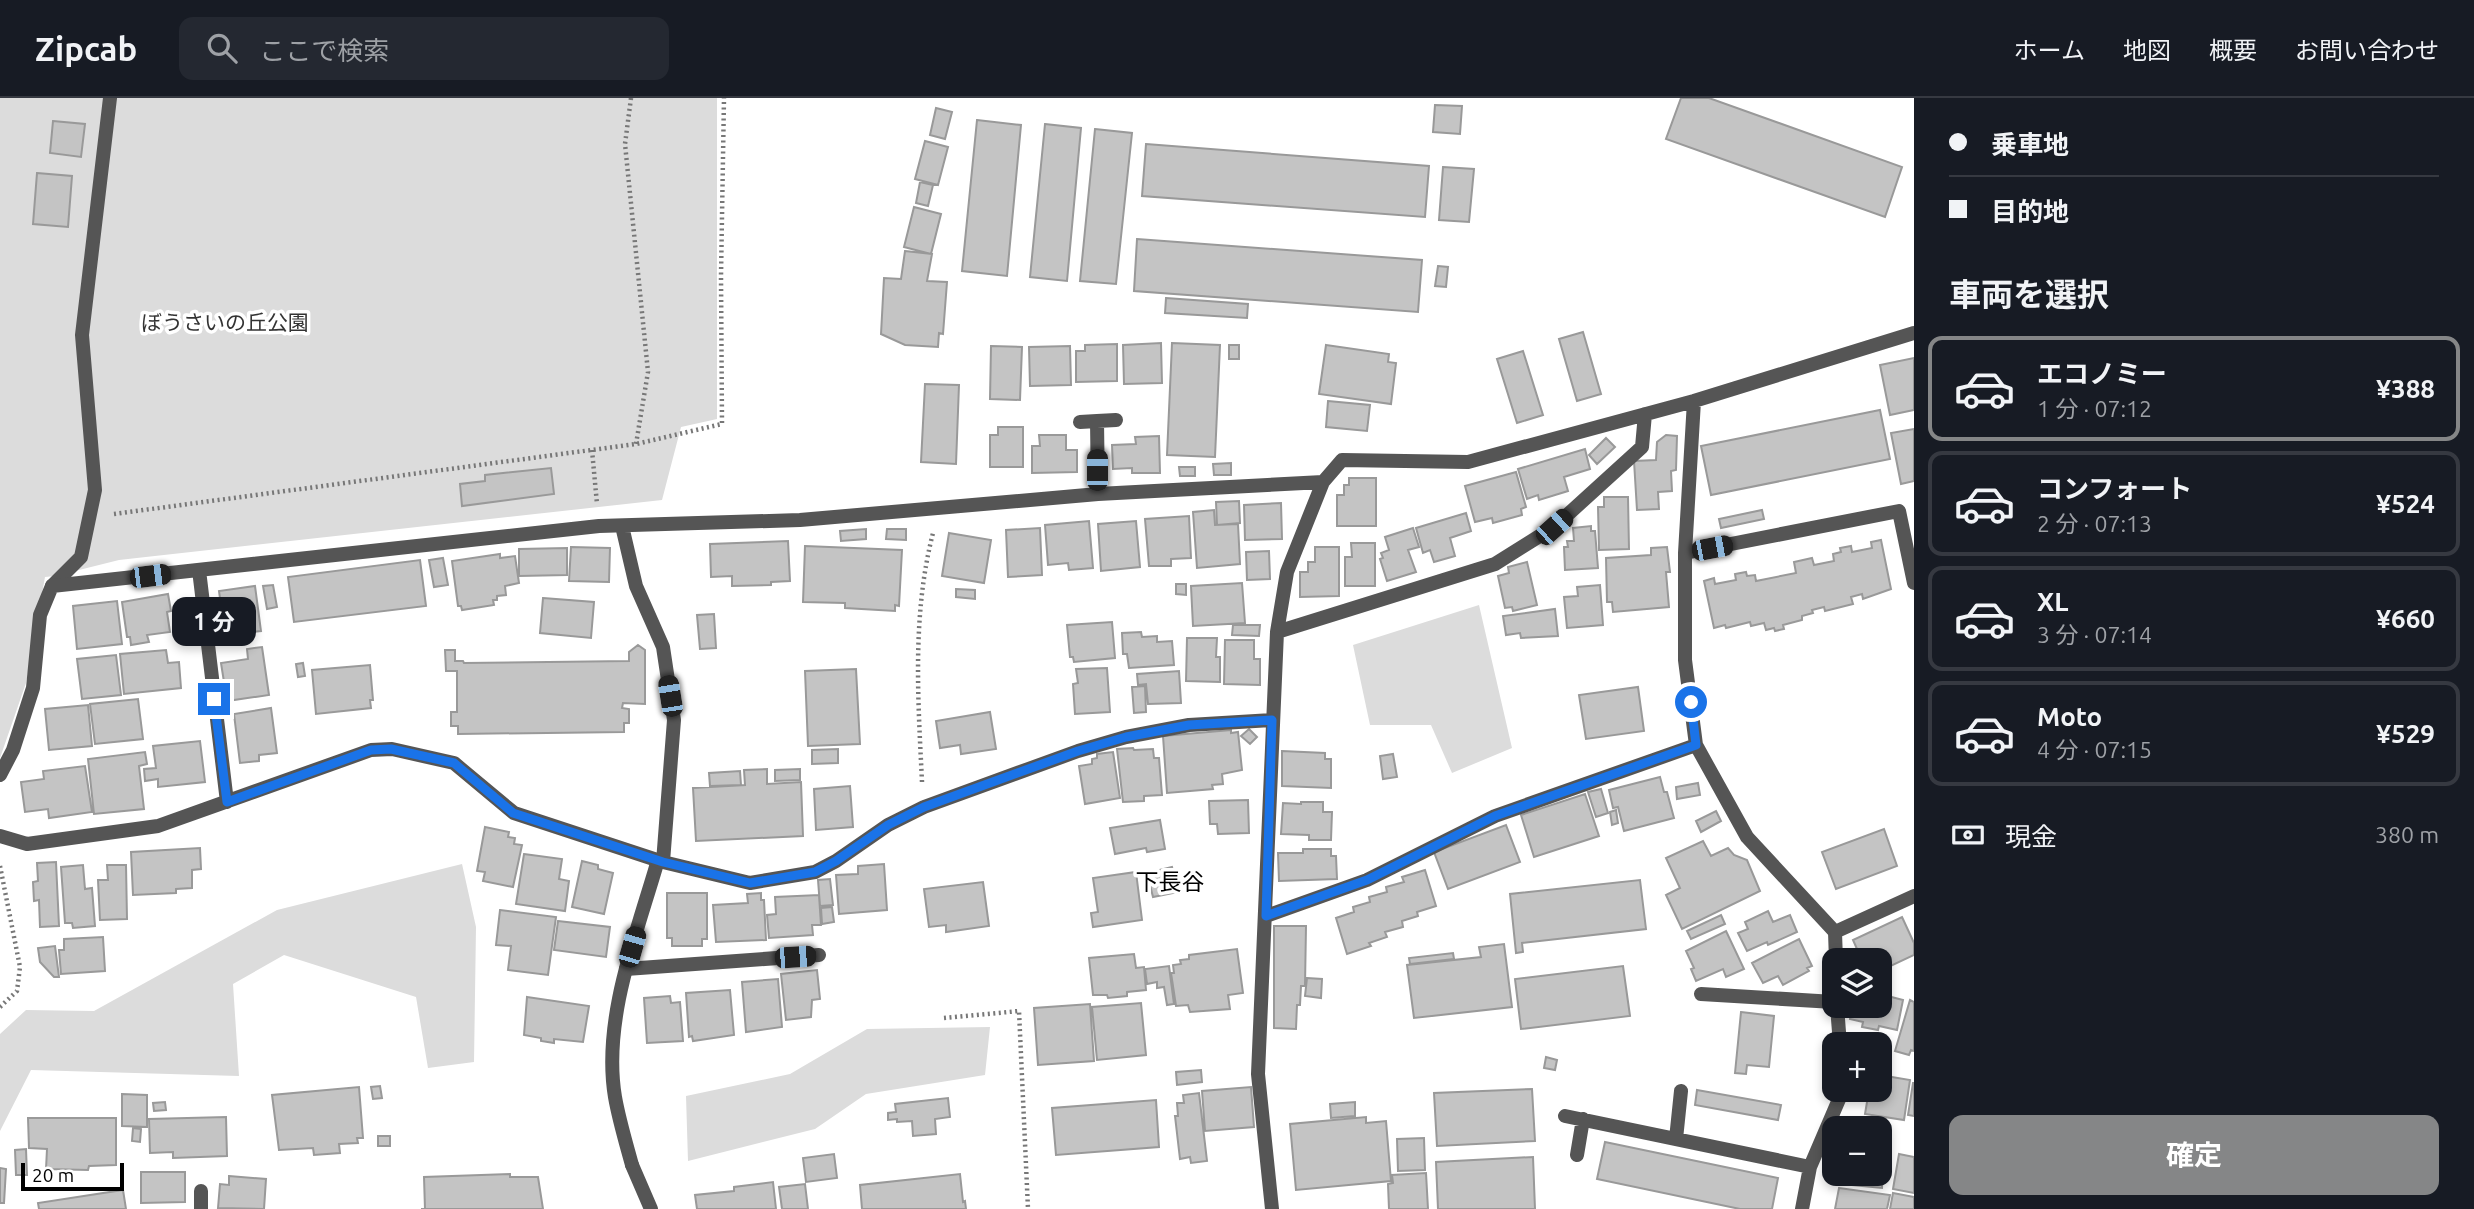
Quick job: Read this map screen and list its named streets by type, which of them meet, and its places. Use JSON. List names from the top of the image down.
{
  "districts": ["下長谷"],
  "parks": ["ぼうさいの丘公園"],
  "scale_bar": "20 m",
  "page": {
    "header": "Zipcab",
    "search": "ここで検索",
    "nav": [
      "ホーム",
      "地図",
      "概要",
      "お問い合わせ"
    ],
    "banner": ["乗車地", "目的地"],
    "heading": "車両を選択",
    "list": [
      {
        "name": "エコノミー",
        "note": "1 分 · 07:12",
        "value": "¥388"
      },
      {
        "name": "コンフォート",
        "note": "2 分 · 07:13",
        "value": "¥524"
      },
      {
        "name": "XL",
        "note": "3 分 · 07:14",
        "value": "¥660"
      },
      {
        "name": "Moto",
        "note": "4 分 · 07:15",
        "value": "¥529"
      }
    ],
    "bubble": "1 分",
    "pay": ["現金", "380 m"],
    "map_buttons": ["+", "−"],
    "buttons": "確定",
    "scale": "20 m"
  }
}
